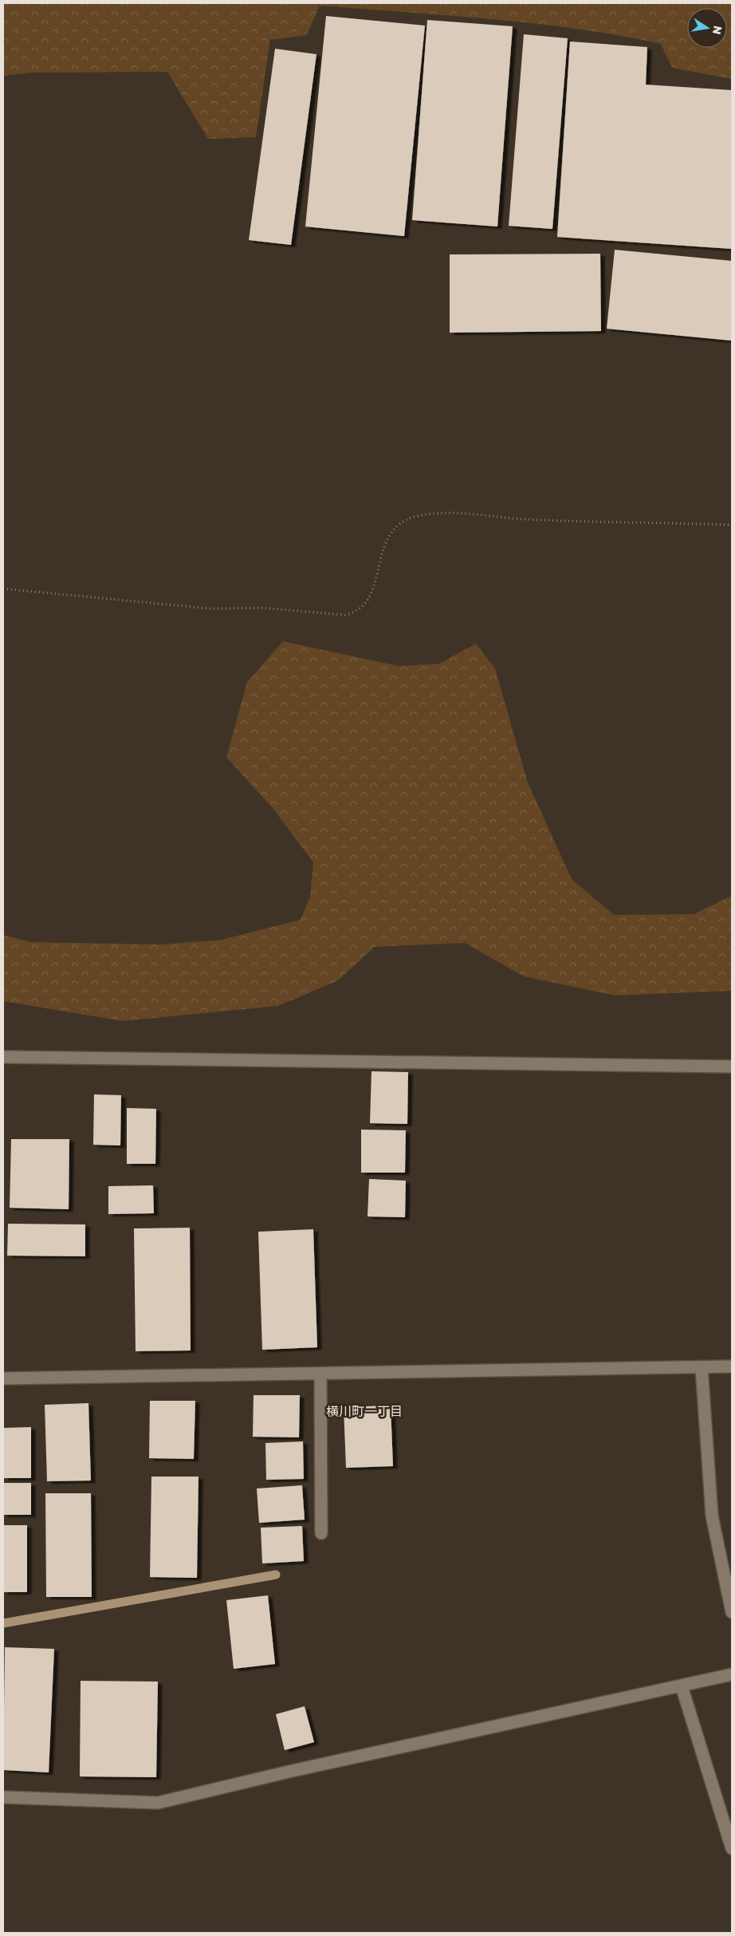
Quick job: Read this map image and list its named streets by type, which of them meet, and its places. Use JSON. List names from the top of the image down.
{
  "districts": ["横川町一丁目"],
  "north": "right"
}
